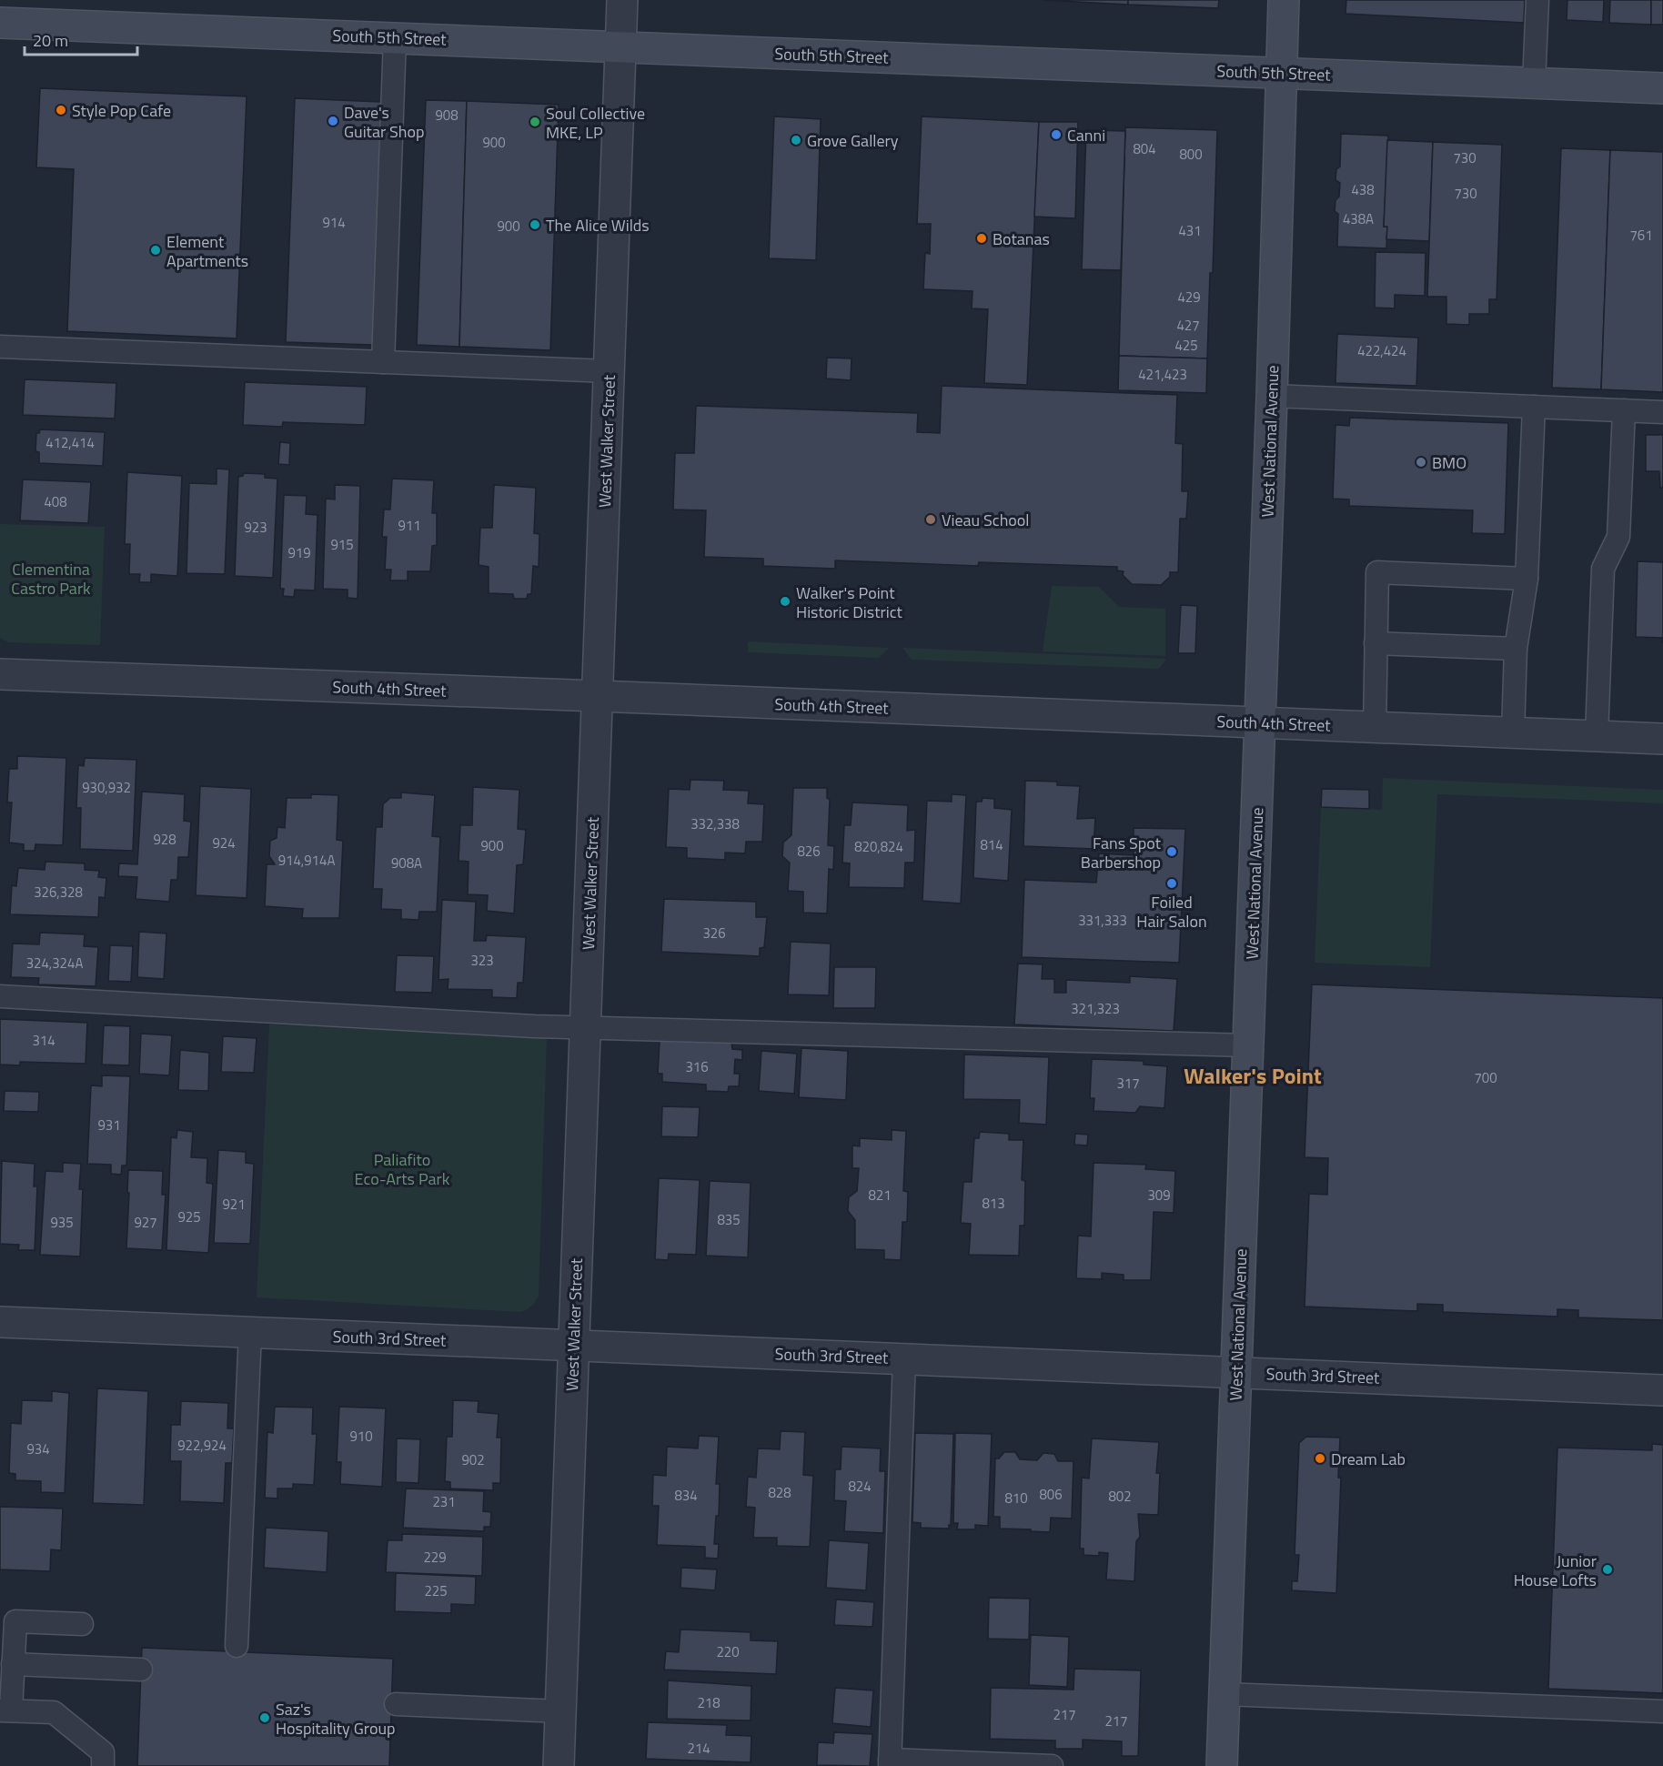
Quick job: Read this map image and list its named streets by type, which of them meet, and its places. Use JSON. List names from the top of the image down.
{
  "streets": {
    "main road": ["South 5th Street", "West National Avenue"],
    "street": ["West Walker Street", "South 4th Street", "South 3rd Street"]
  },
  "crossings": [
    ["South 5th Street", "West Walker Street"],
    ["South 5th Street", "West National Avenue"],
    ["West Walker Street", "South 4th Street"],
    ["West Walker Street", "South 3rd Street"],
    ["West National Avenue", "South 4th Street"],
    ["West National Avenue", "South 3rd Street"]
  ],
  "districts": ["Walker's Point"],
  "parks": ["Clementina Castro Park", "Paliafito Eco-Arts Park"],
  "places": [
    "Style Pop Cafe",
    "Dave's Guitar Shop",
    "Soul Collective MKE, LP",
    "Canni",
    "Grove Gallery",
    "The Alice Wilds",
    "Botanas",
    "Element Apartments",
    "BMO",
    "Vieau School",
    "Walker's Point Historic District",
    "Fans Spot Barbershop",
    "Foiled Hair Salon",
    "Dream Lab",
    "Junior House Lofts",
    "Saz's Hospitality Group"
  ],
  "house_numbers": [
    "908",
    "900",
    "804",
    "800",
    "730",
    "438",
    "730",
    "438A",
    "914",
    "900",
    "431",
    "761",
    "429",
    "427",
    "425",
    "422,424",
    "421,423",
    "412,414",
    "408",
    "911",
    "923",
    "915",
    "919",
    "930,932",
    "332,338",
    "928",
    "924",
    "814",
    "900",
    "820,824",
    "826",
    "914,914A",
    "908A",
    "326,328",
    "331,333",
    "326",
    "323",
    "324,324A",
    "321,323",
    "314",
    "316",
    "700",
    "317",
    "931",
    "821",
    "309",
    "813",
    "921",
    "925",
    "835",
    "935",
    "927",
    "910",
    "922,924",
    "934",
    "902",
    "824",
    "828",
    "806",
    "834",
    "802",
    "810",
    "231",
    "229",
    "225",
    "220",
    "218",
    "217",
    "217",
    "214"
  ],
  "scale_bar": "20 m"
}
